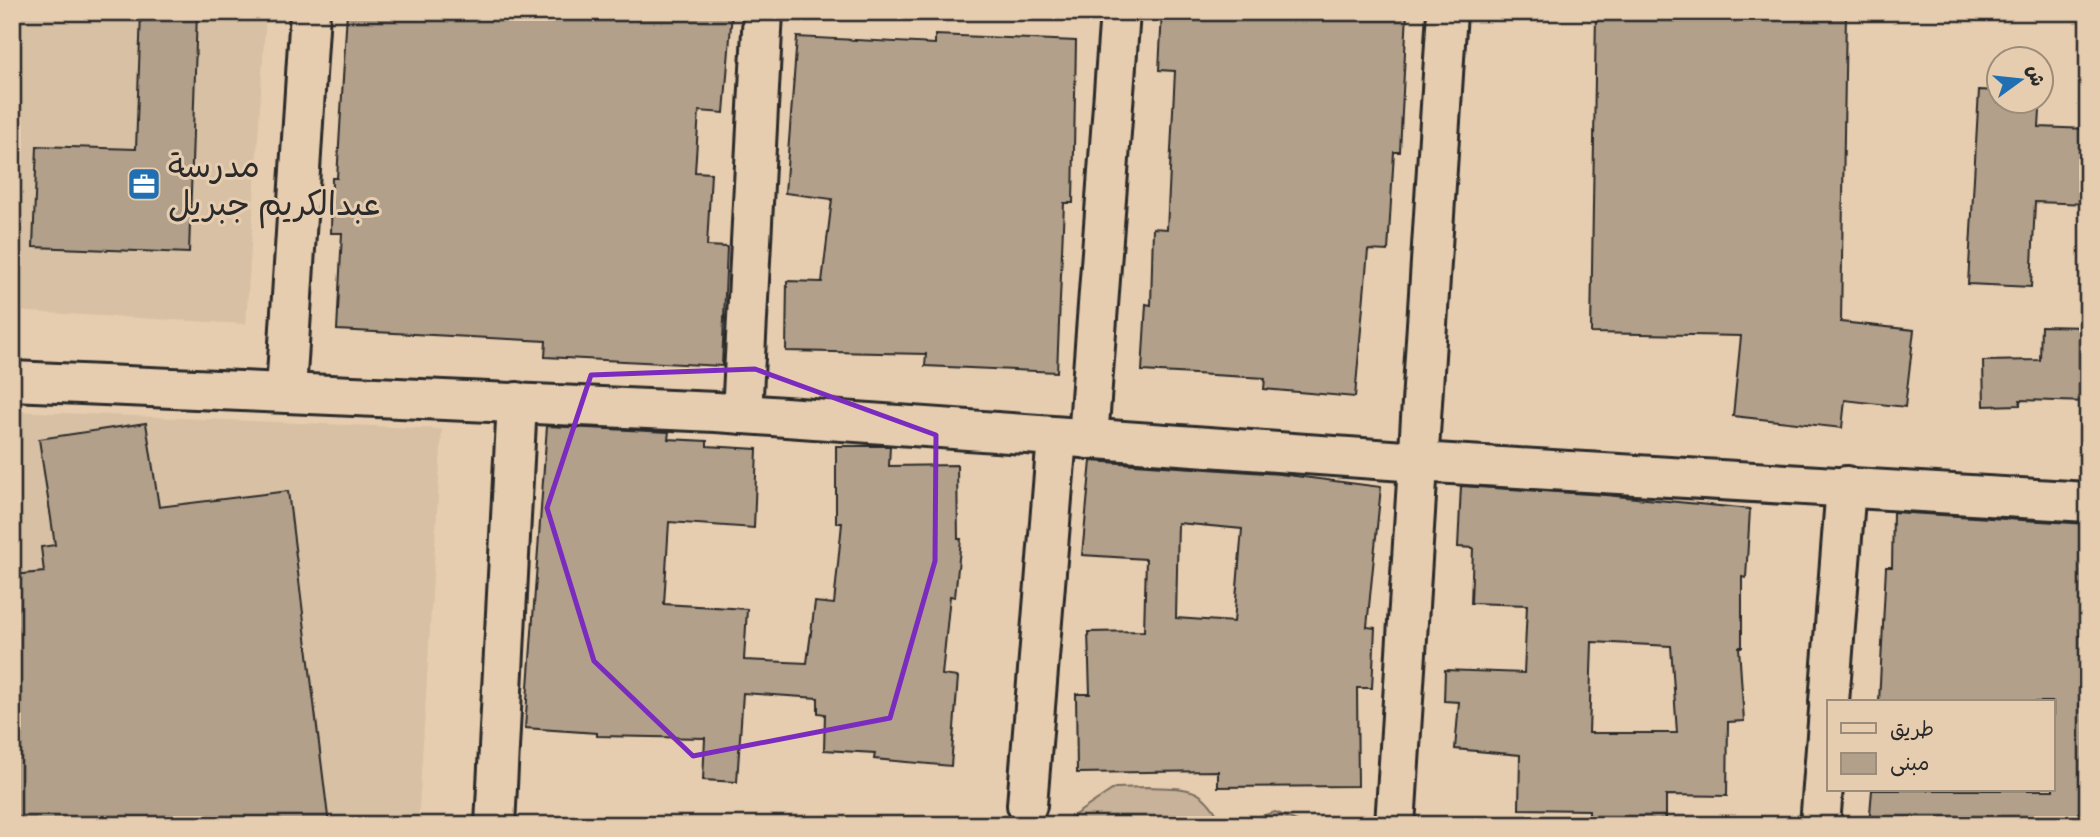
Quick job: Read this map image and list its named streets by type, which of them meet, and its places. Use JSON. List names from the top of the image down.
{
  "places": {
    "office": ["مدرسة عبدالكريم جبريل"]
  },
  "legend": ["طريق", "مبنى"],
  "north": "right"
}
